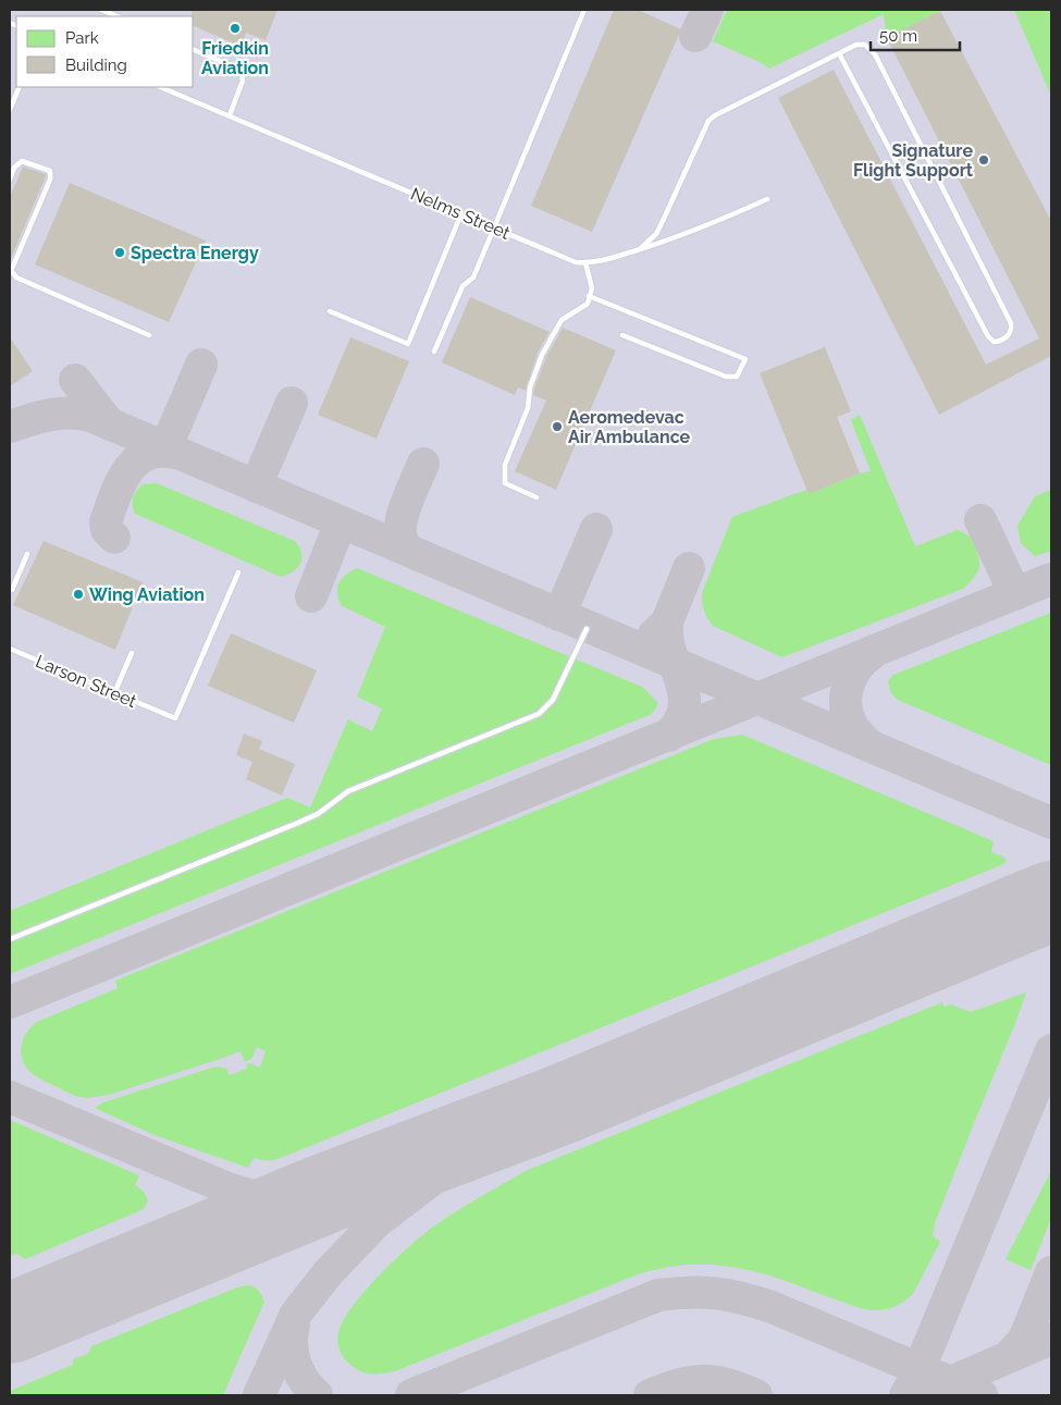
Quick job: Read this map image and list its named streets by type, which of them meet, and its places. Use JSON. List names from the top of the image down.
{
  "streets": {
    "lane": ["Nelms Street", "Larson Street"]
  },
  "places": [
    "Friedkin Aviation",
    "Signature Flight Support",
    "Spectra Energy",
    "Aeromedevac Air Ambulance",
    "Wing Aviation"
  ],
  "legend": ["Park", "Building"],
  "scale_bar": "50 m"
}
